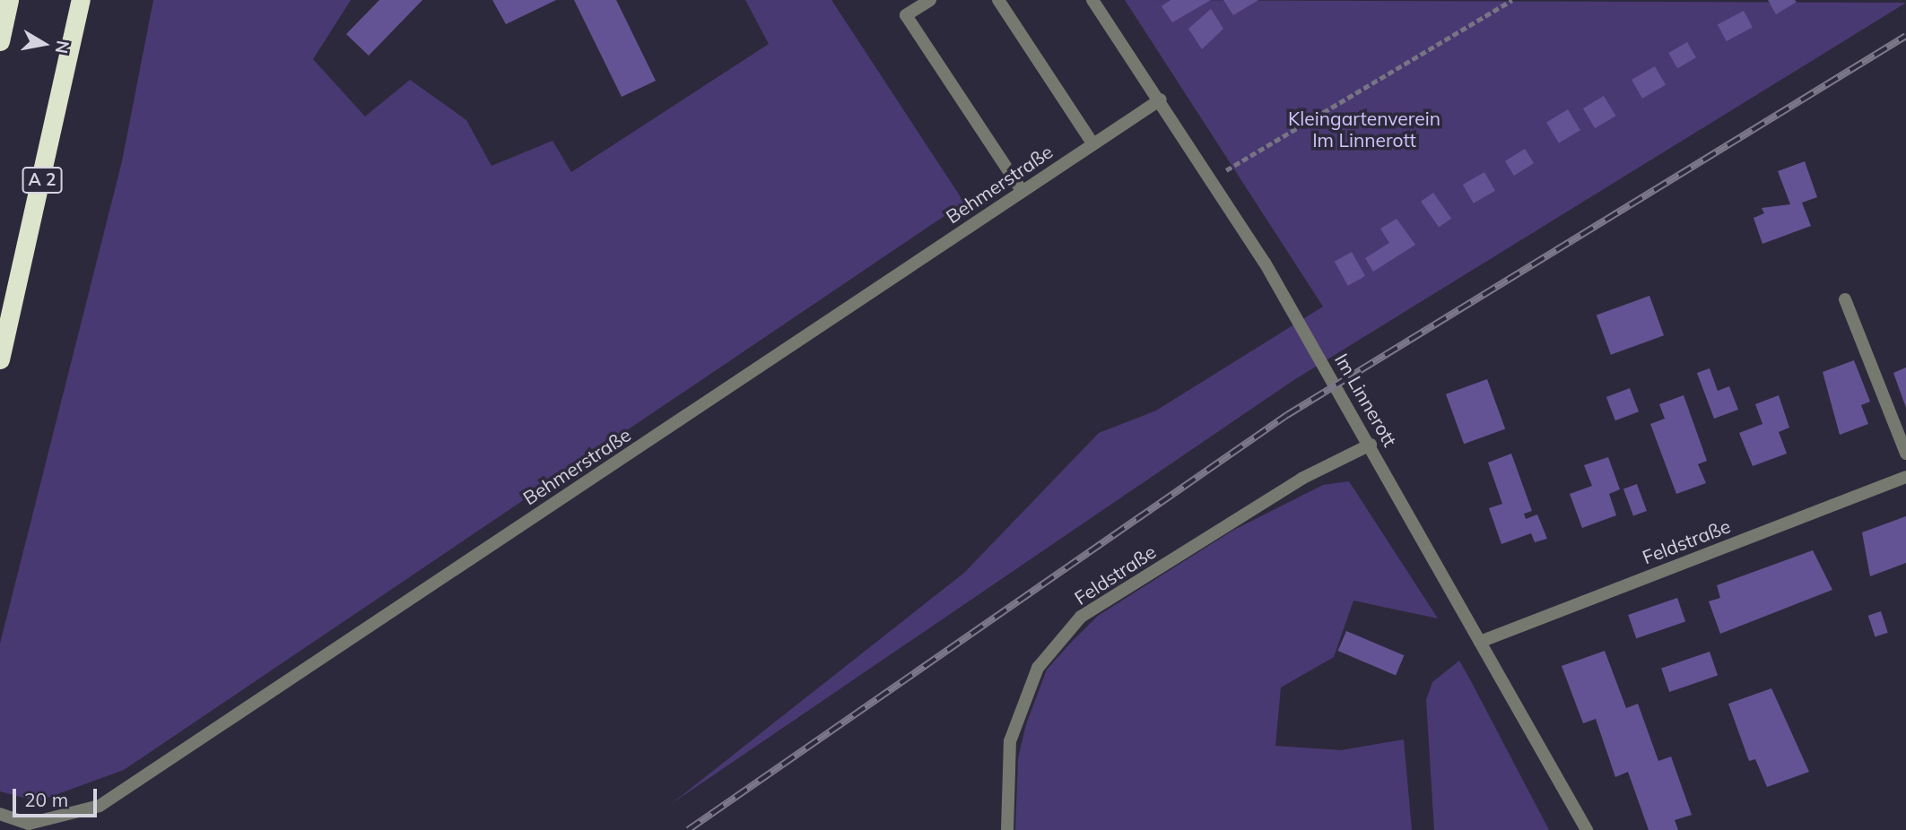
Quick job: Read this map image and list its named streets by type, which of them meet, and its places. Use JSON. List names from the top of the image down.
{
  "streets": {
    "highway": ["A 2"],
    "street": ["Behmerstraße", "Im Linnerott", "Feldstraße"]
  },
  "crossings": [
    ["Behmerstraße", "Im Linnerott"],
    ["Im Linnerott", "Feldstraße"]
  ],
  "parks": ["Kleingartenverein Im Linnerott"],
  "scale_bar": "20 m",
  "north": "right"
}
